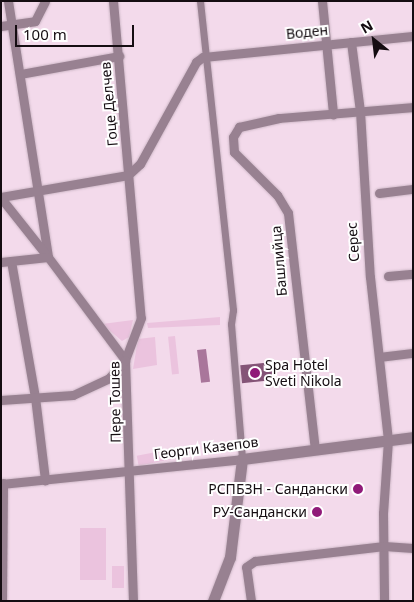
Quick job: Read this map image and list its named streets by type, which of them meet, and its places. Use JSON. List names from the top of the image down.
{
  "streets": {
    "street": [
      "Воден",
      "Гоце Делчев",
      "Серес",
      "Башлийца",
      "Пере Тошев",
      "Георги Казепов"
    ]
  },
  "crossings": [
    ["Воден", "Серес"],
    ["Гоце Делчев", "Пере Тошев"],
    ["Серес", "Георги Казепов"],
    ["Башлийца", "Георги Казепов"],
    ["Пере Тошев", "Георги Казепов"]
  ],
  "places": ["Spa Hotel Sveti Nikola", "РСПБЗН - Сандански", "РУ-Сандански"],
  "scale_bar": "100 m",
  "north": "top left"
}
